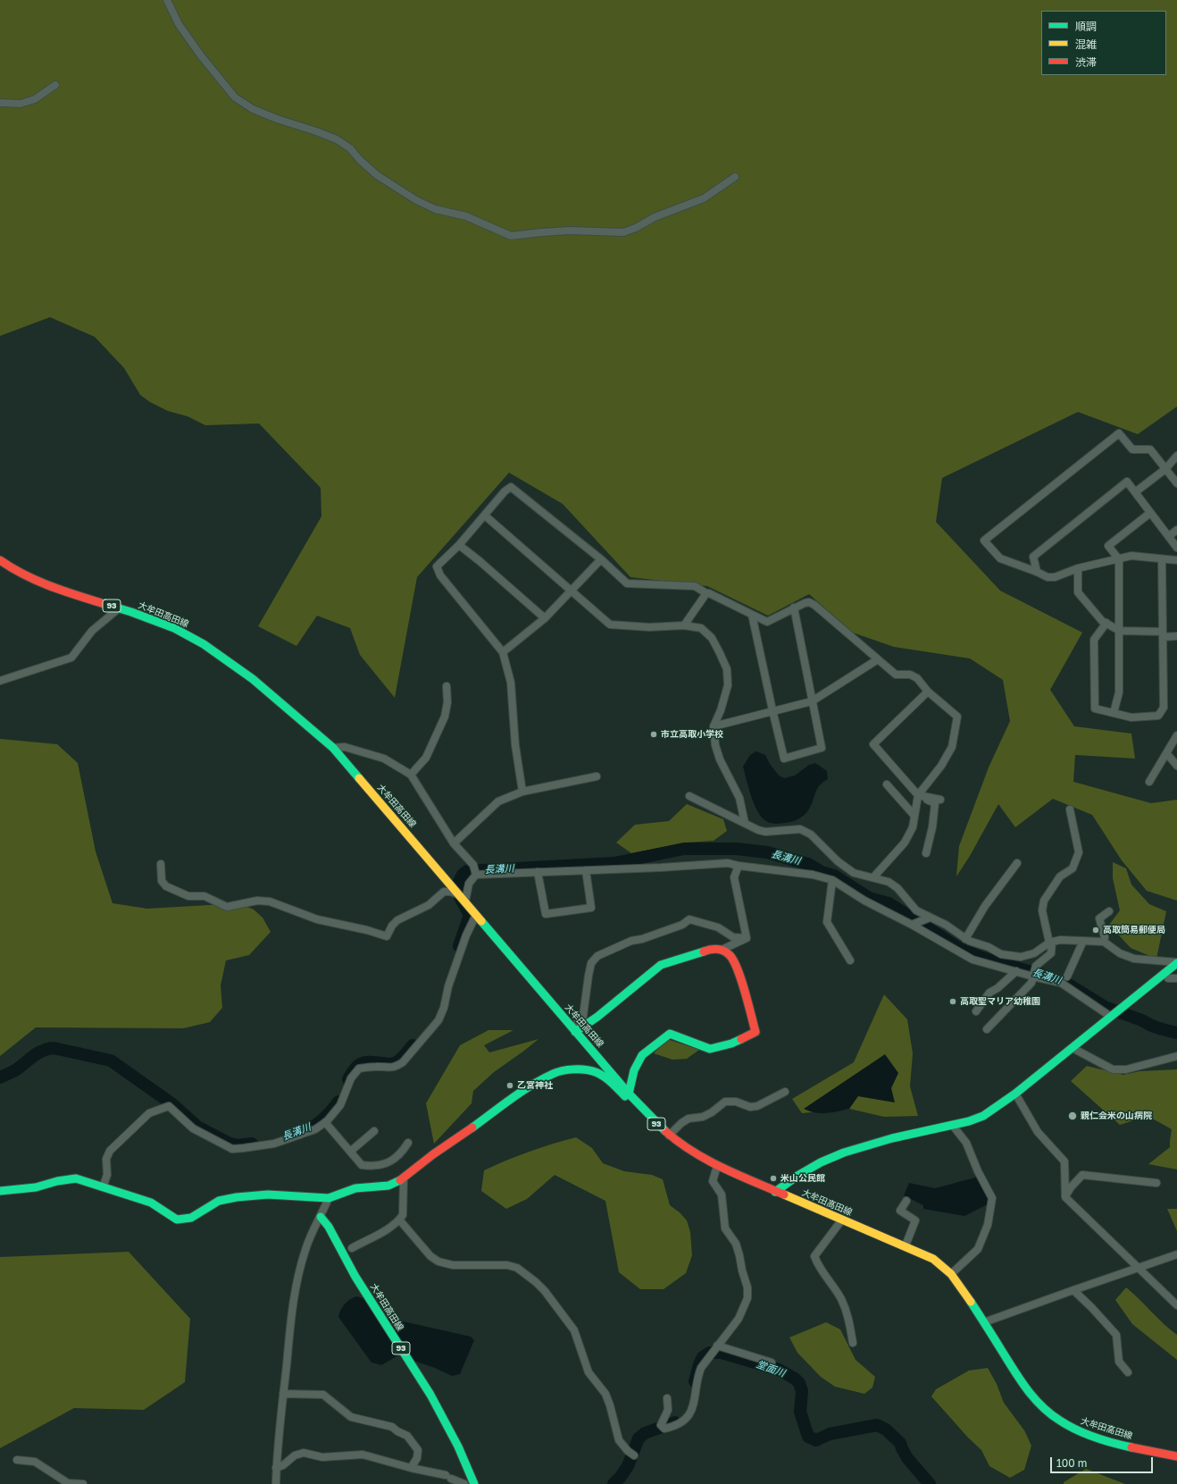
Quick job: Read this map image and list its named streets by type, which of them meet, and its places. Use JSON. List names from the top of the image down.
{
  "streets": {
    "main road": ["93", "大牟田高田線"]
  },
  "water": ["長溝川", "堂面川"],
  "places": [
    "市立高取小学校",
    "高取簡易郵便局",
    "高取聖マリア幼稚園",
    "乙宮神社",
    "親仁会米の山病院",
    "米山公民館"
  ],
  "legend": ["順調", "混雑", "渋滞"],
  "scale_bar": "100 m"
}
